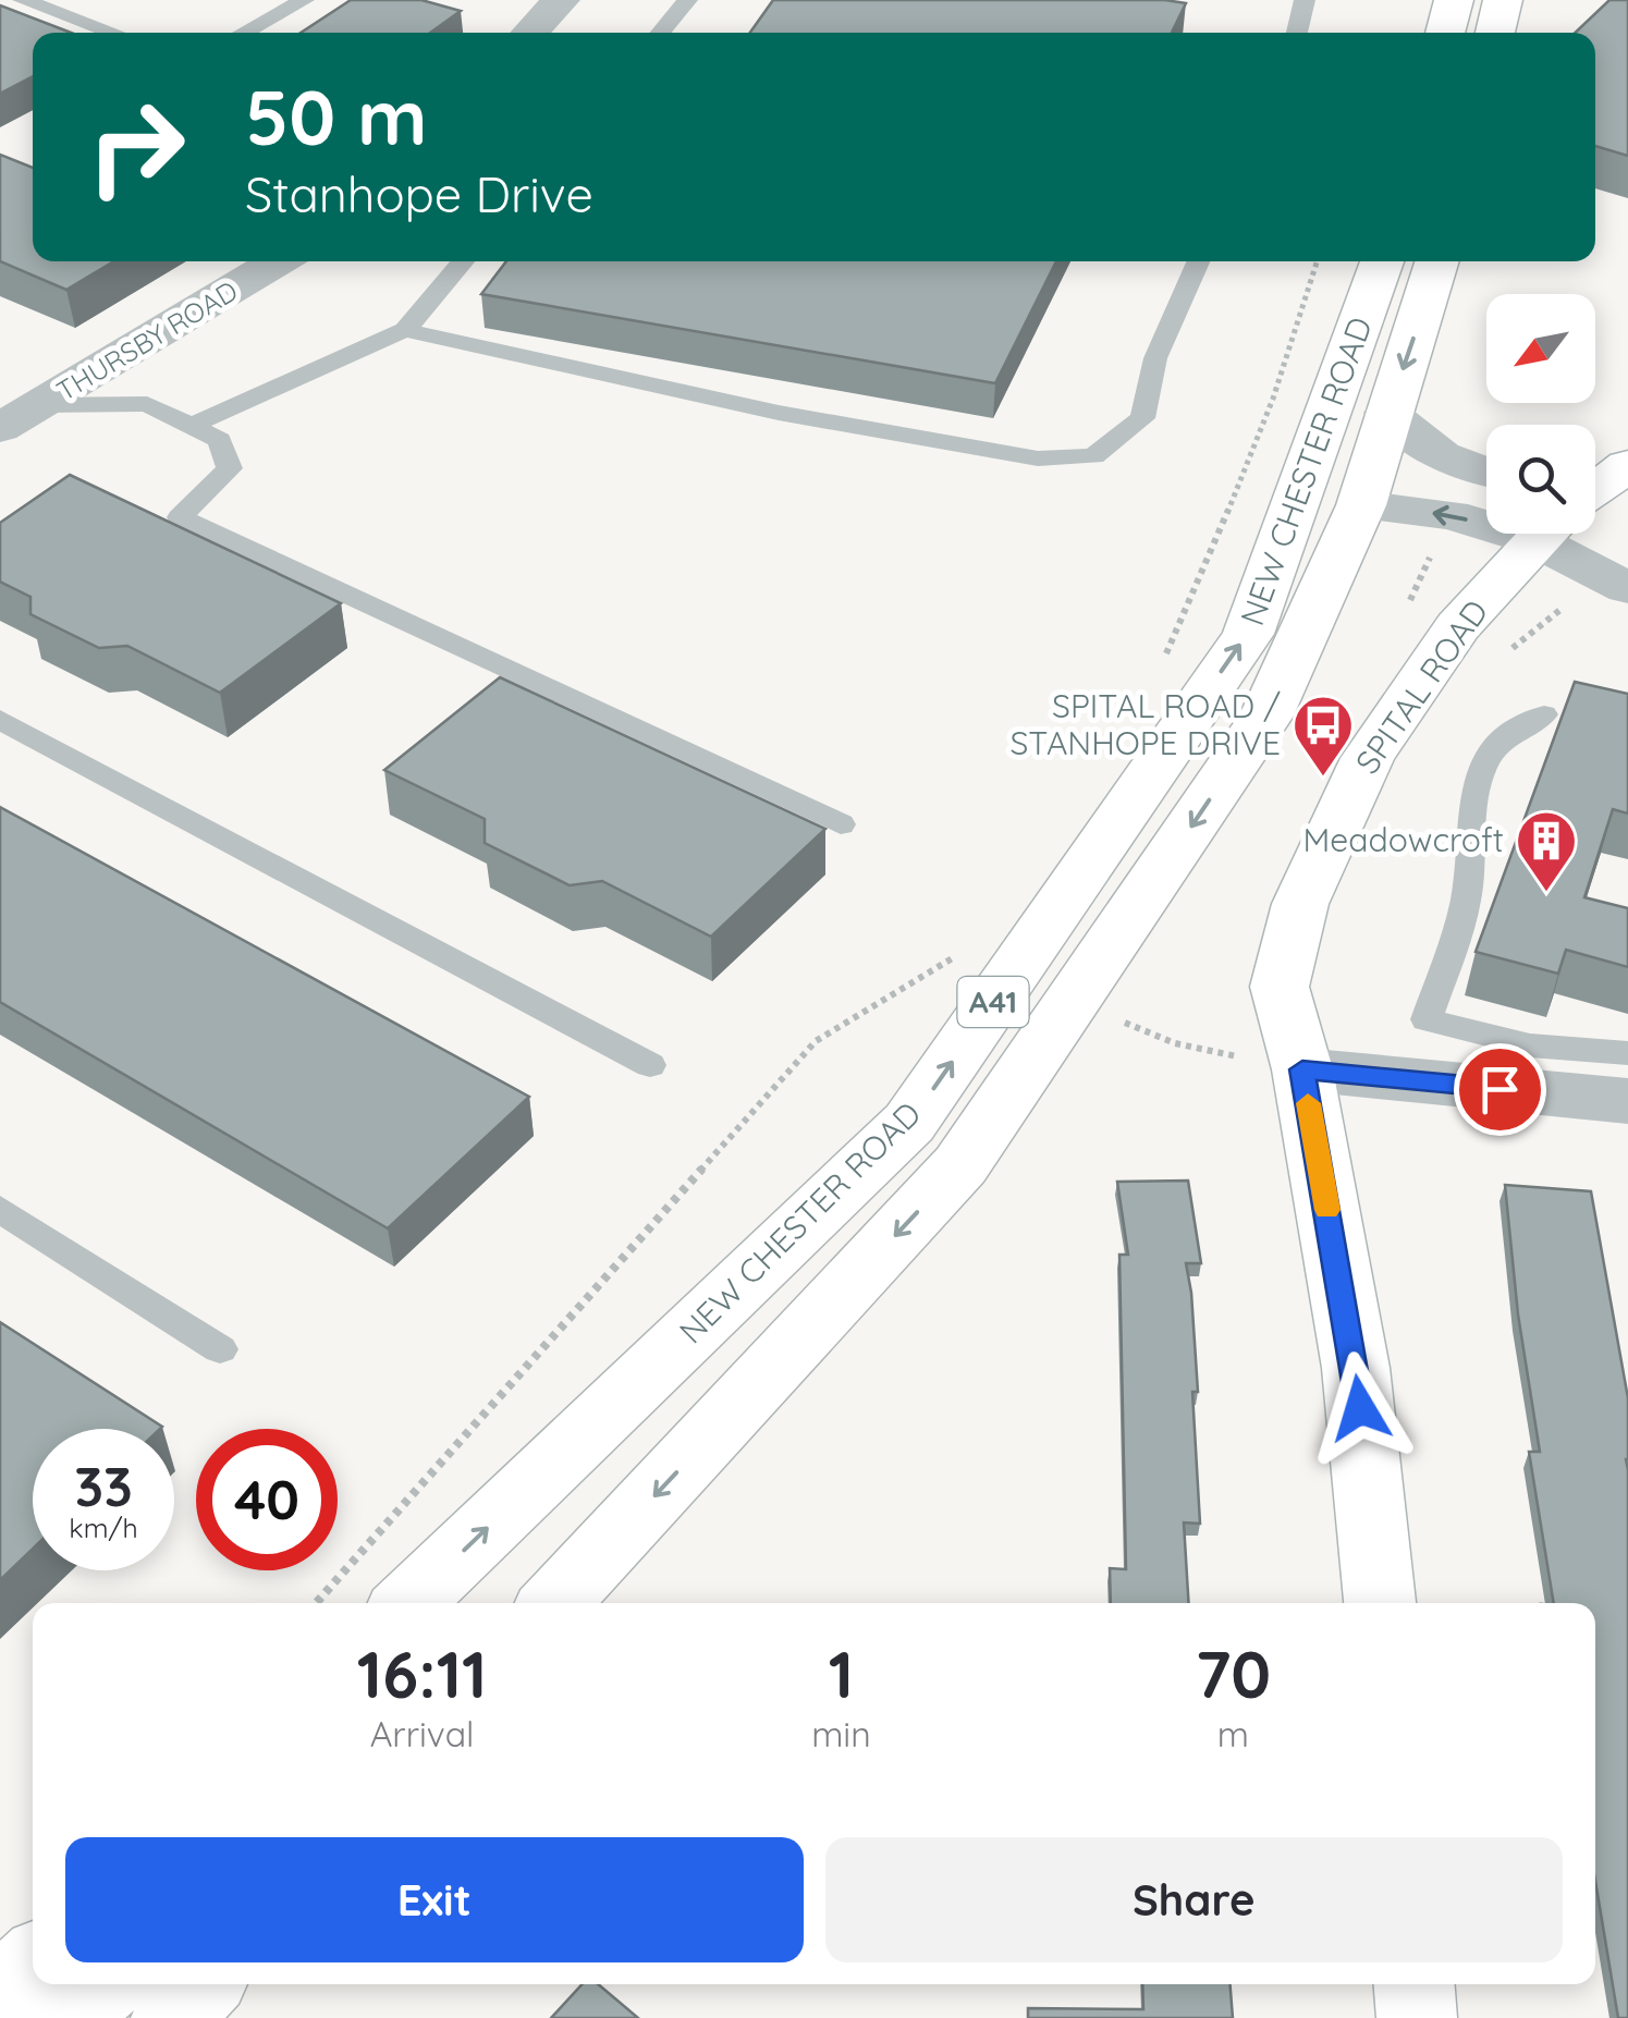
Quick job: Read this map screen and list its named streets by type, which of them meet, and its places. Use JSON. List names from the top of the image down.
{
  "streets": {
    "main road": ["NEW CHESTER ROAD", "SPITAL ROAD", "A41"],
    "street": ["THURSBY ROAD"]
  },
  "places": {
    "bus stop": ["SPITAL ROAD / STANHOPE DRIVE"],
    "building": ["Meadowcroft"]
  },
  "north": "bottom left",
  "page": {
    "turn": ["50 m", "Stanhope Drive"],
    "speed": "33 km/h",
    "limit": "40",
    "eta": [
      "16:11",
      "Arrival",
      "1",
      "min",
      "70",
      "m"
    ],
    "buttons": ["Exit", "Share"]
  }
}
